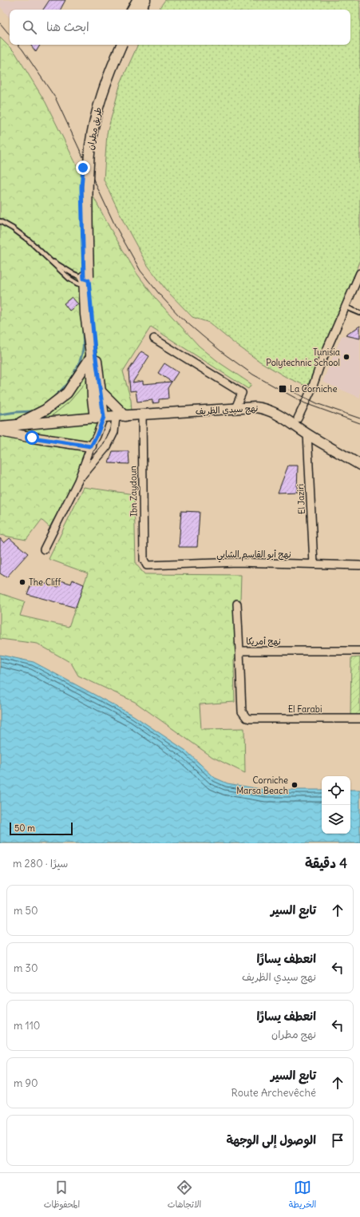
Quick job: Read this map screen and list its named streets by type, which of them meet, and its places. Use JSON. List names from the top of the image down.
{
  "streets": {
    "street": [
      "طريق مطران",
      "نهج سيدي الظريف",
      "Ibn Zaydoun",
      "El Jaziri",
      "نهج أبو القاسم الشابي",
      "نهج أمريكا",
      "El Farabi"
    ]
  },
  "crossings": [
    ["نهج سيدي الظريف", "Ibn Zaydoun"],
    ["نهج سيدي الظريف", "El Jaziri"],
    ["Ibn Zaydoun", "نهج أبو القاسم الشابي"],
    ["El Jaziri", "نهج أبو القاسم الشابي"],
    ["نهج أمريكا", "El Farabi"]
  ],
  "places": {
    "other": ["Tunisia Polytechnic School", "The Cliff", "Corniche Marsa Beach"],
    "transit": ["La Corniche"]
  },
  "scale_bar": "50 m",
  "page": {
    "search": "ابحث هنا",
    "scale": "50 m",
    "heading": ["4 دقيقة", "سيرًا · 280 m"],
    "list": [
      ["تابع السير", "50 m"],
      ["انعطف يسارًا", "نهج سيدي الظريف", "30 m"],
      ["انعطف يسارًا", "نهج مطران", "110 m"],
      ["تابع السير", "Route Archevêché", "90 m"],
      "الوصول إلى الوجهة"
    ],
    "nav": ["الخريطة", "الاتجاهات", "المحفوظات"]
  }
}
